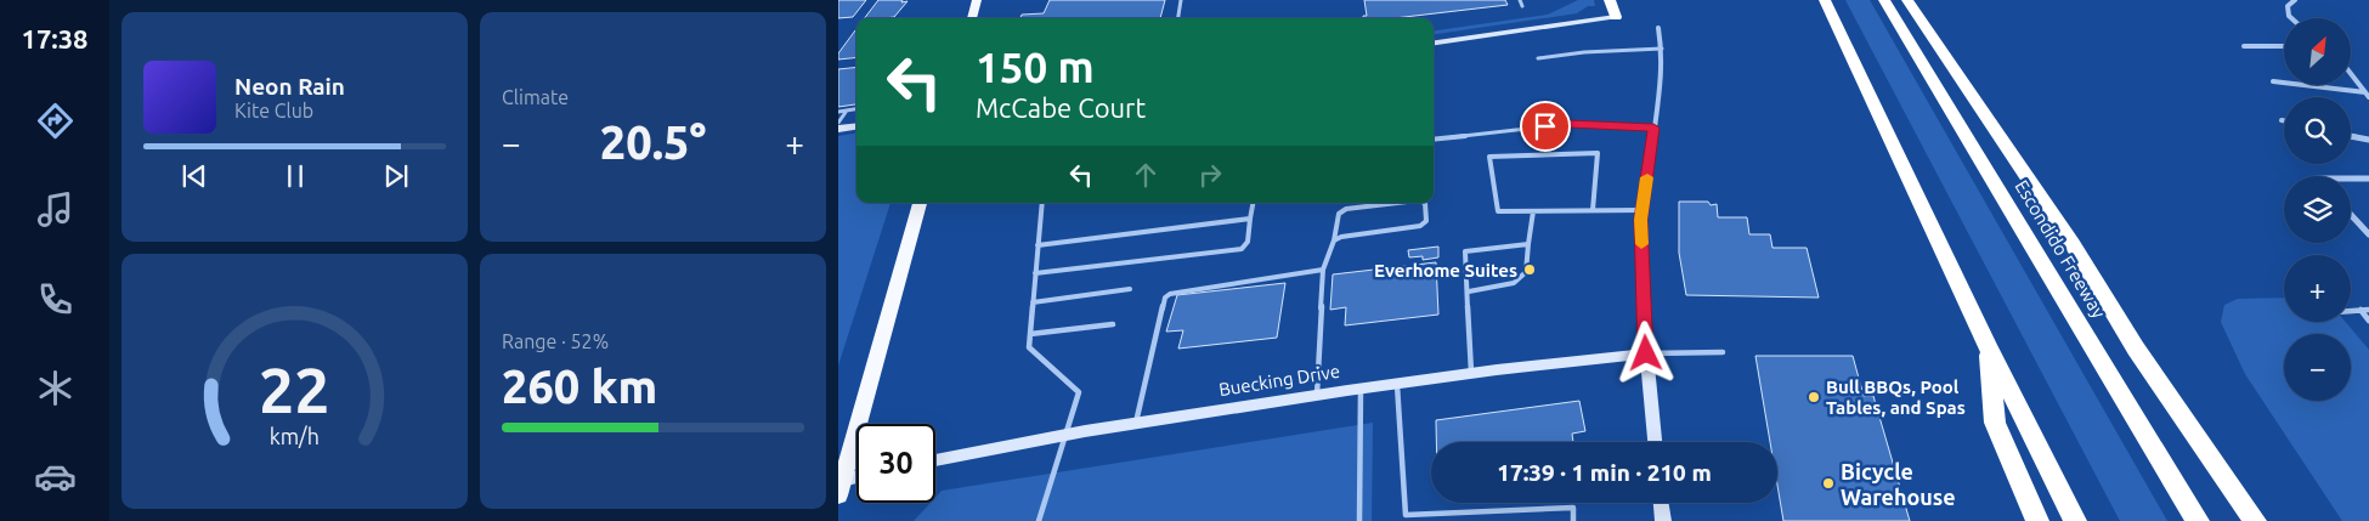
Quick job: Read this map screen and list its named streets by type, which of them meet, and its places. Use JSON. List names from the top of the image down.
{
  "streets": {
    "highway": ["Escondido Freeway"],
    "street": ["Buecking Drive"]
  },
  "places": ["Everhome Suites", "Bull BBQs, Pool Tables, and Spas", "Bicycle Warehouse"],
  "north": "top right",
  "page": {
    "tabs": "17:38",
    "tile": [
      "Climate",
      ["Range · 52%", "260 km"]
    ],
    "map_buttons": ["+", "−"],
    "turn": ["150 m", "McCabe Court"],
    "song": ["Neon Rain", "Kite Club"],
    "heat": ["−", "20.5°", "+"],
    "limit": "30",
    "trip": "17:39 · 1 min · 210 m",
    "gauge": ["22", "km/h"]
  }
}
